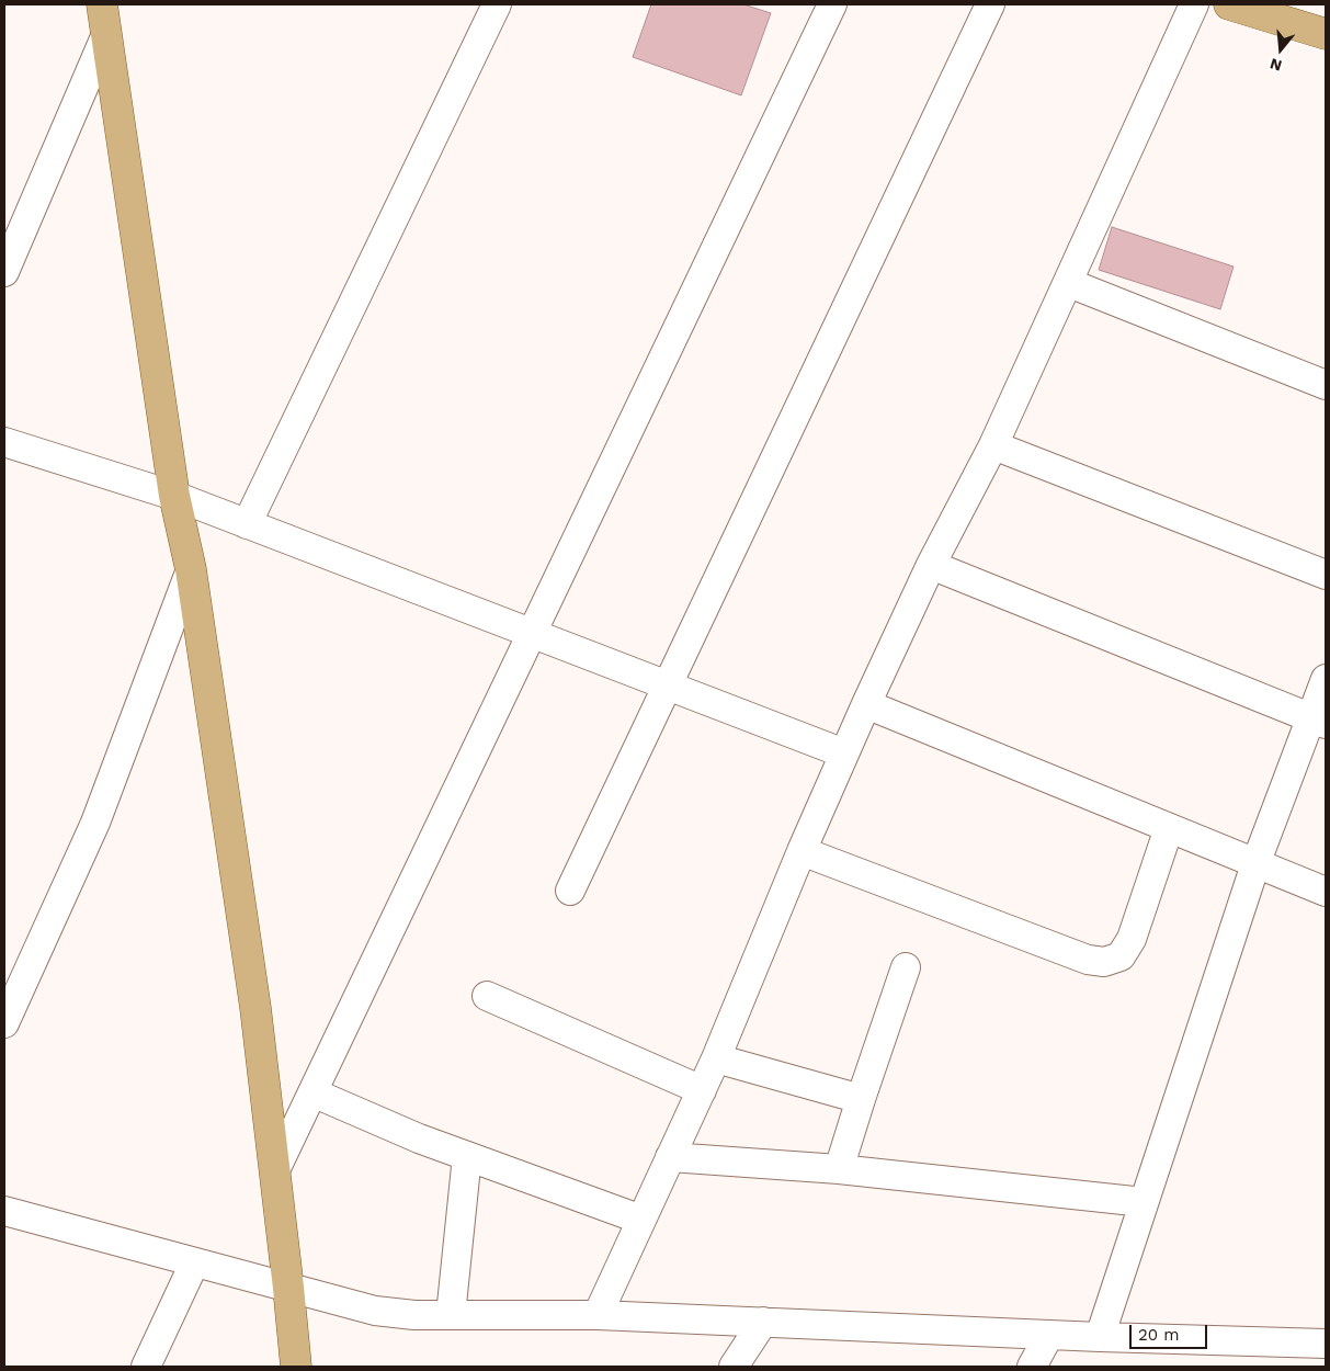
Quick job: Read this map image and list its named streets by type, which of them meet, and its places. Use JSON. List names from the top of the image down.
{
  "scale_bar": "20 m",
  "north": "bottom"
}
